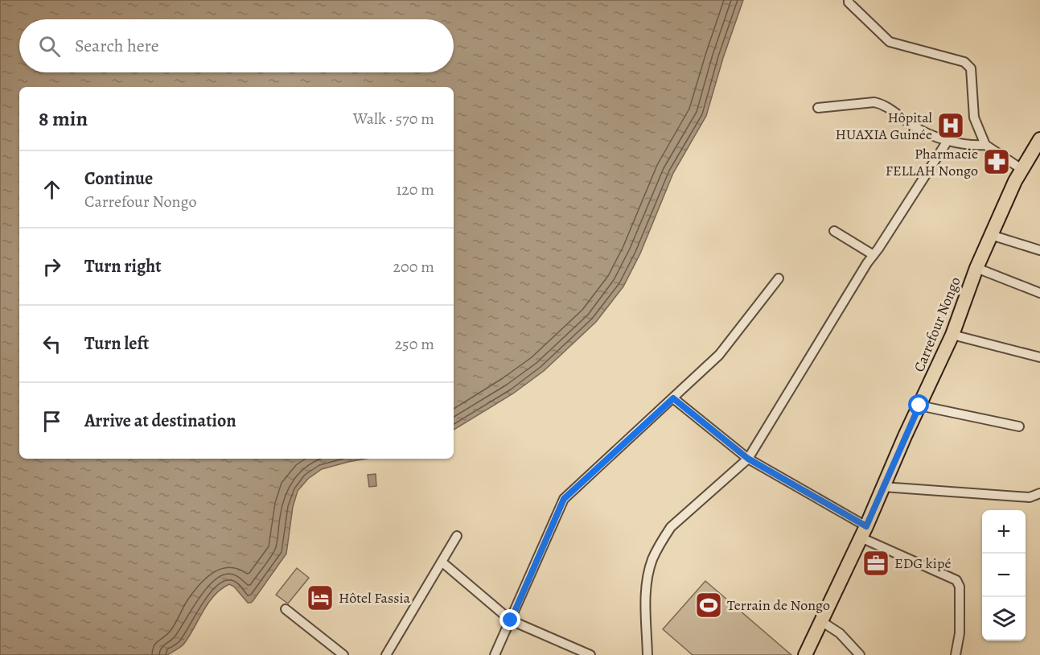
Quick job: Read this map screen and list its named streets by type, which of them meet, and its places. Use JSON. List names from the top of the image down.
{
  "streets": {
    "main road": ["Carrefour Nongo"]
  },
  "places": {
    "hospital": ["Hôpital HUAXIA Guinée"],
    "pharmacy": ["Pharmacie FELLAH Nongo"],
    "office": ["EDG kipé"],
    "hotel": ["Hôtel Fassia"],
    "sports": ["Terrain de Nongo"]
  },
  "page": {
    "search": "Search here",
    "heading": ["8 min", "Walk · 570 m"],
    "list": [
      ["Continue", "Carrefour Nongo", "120 m"],
      ["Turn right", "200 m"],
      ["Turn left", "250 m"],
      "Arrive at destination"
    ],
    "map_buttons": ["+", "−"]
  }
}
